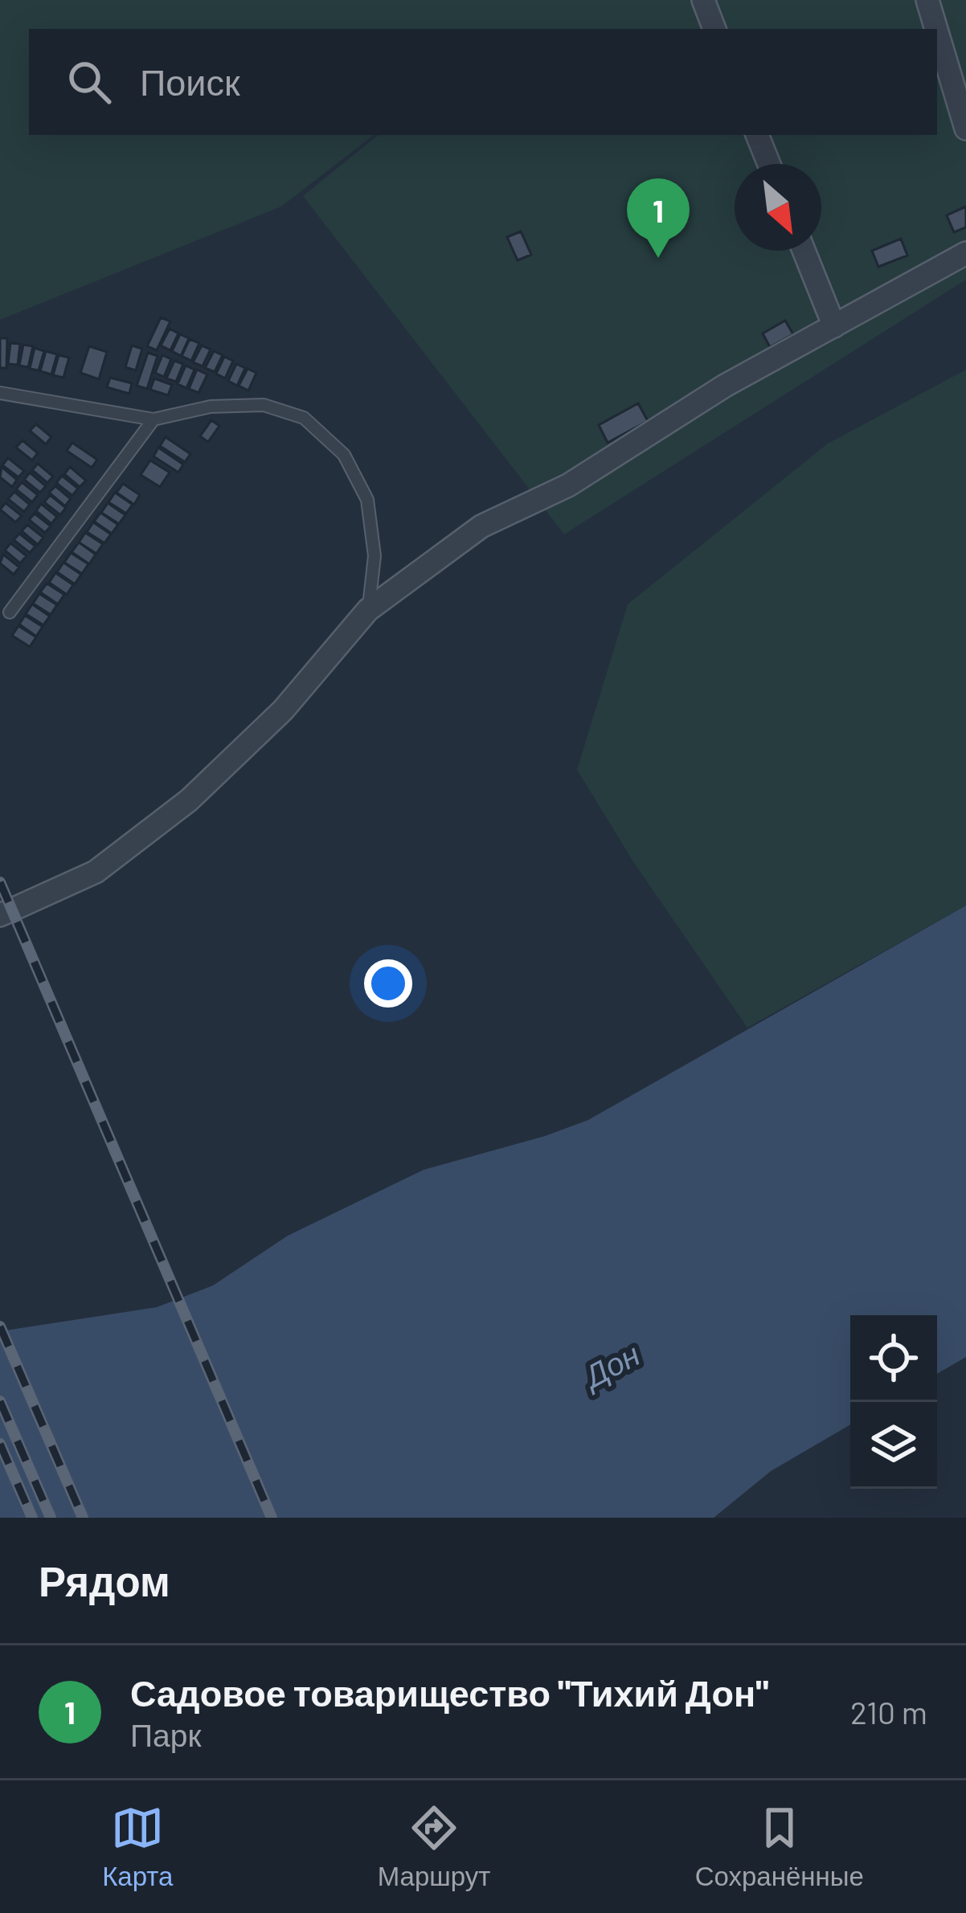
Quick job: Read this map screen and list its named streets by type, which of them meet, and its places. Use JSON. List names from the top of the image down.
{
  "water": ["Дон"],
  "north": "bottom right",
  "page": {
    "search": "Поиск",
    "pins": "1",
    "heading": "Рядом",
    "list": [
      {
        "mark": "1",
        "name": "Садовое товарищество \"Тихий Дон\"",
        "note": "Парк",
        "value": "210 m"
      }
    ],
    "nav": ["Карта", "Маршрут", "Сохранённые"]
  }
}
